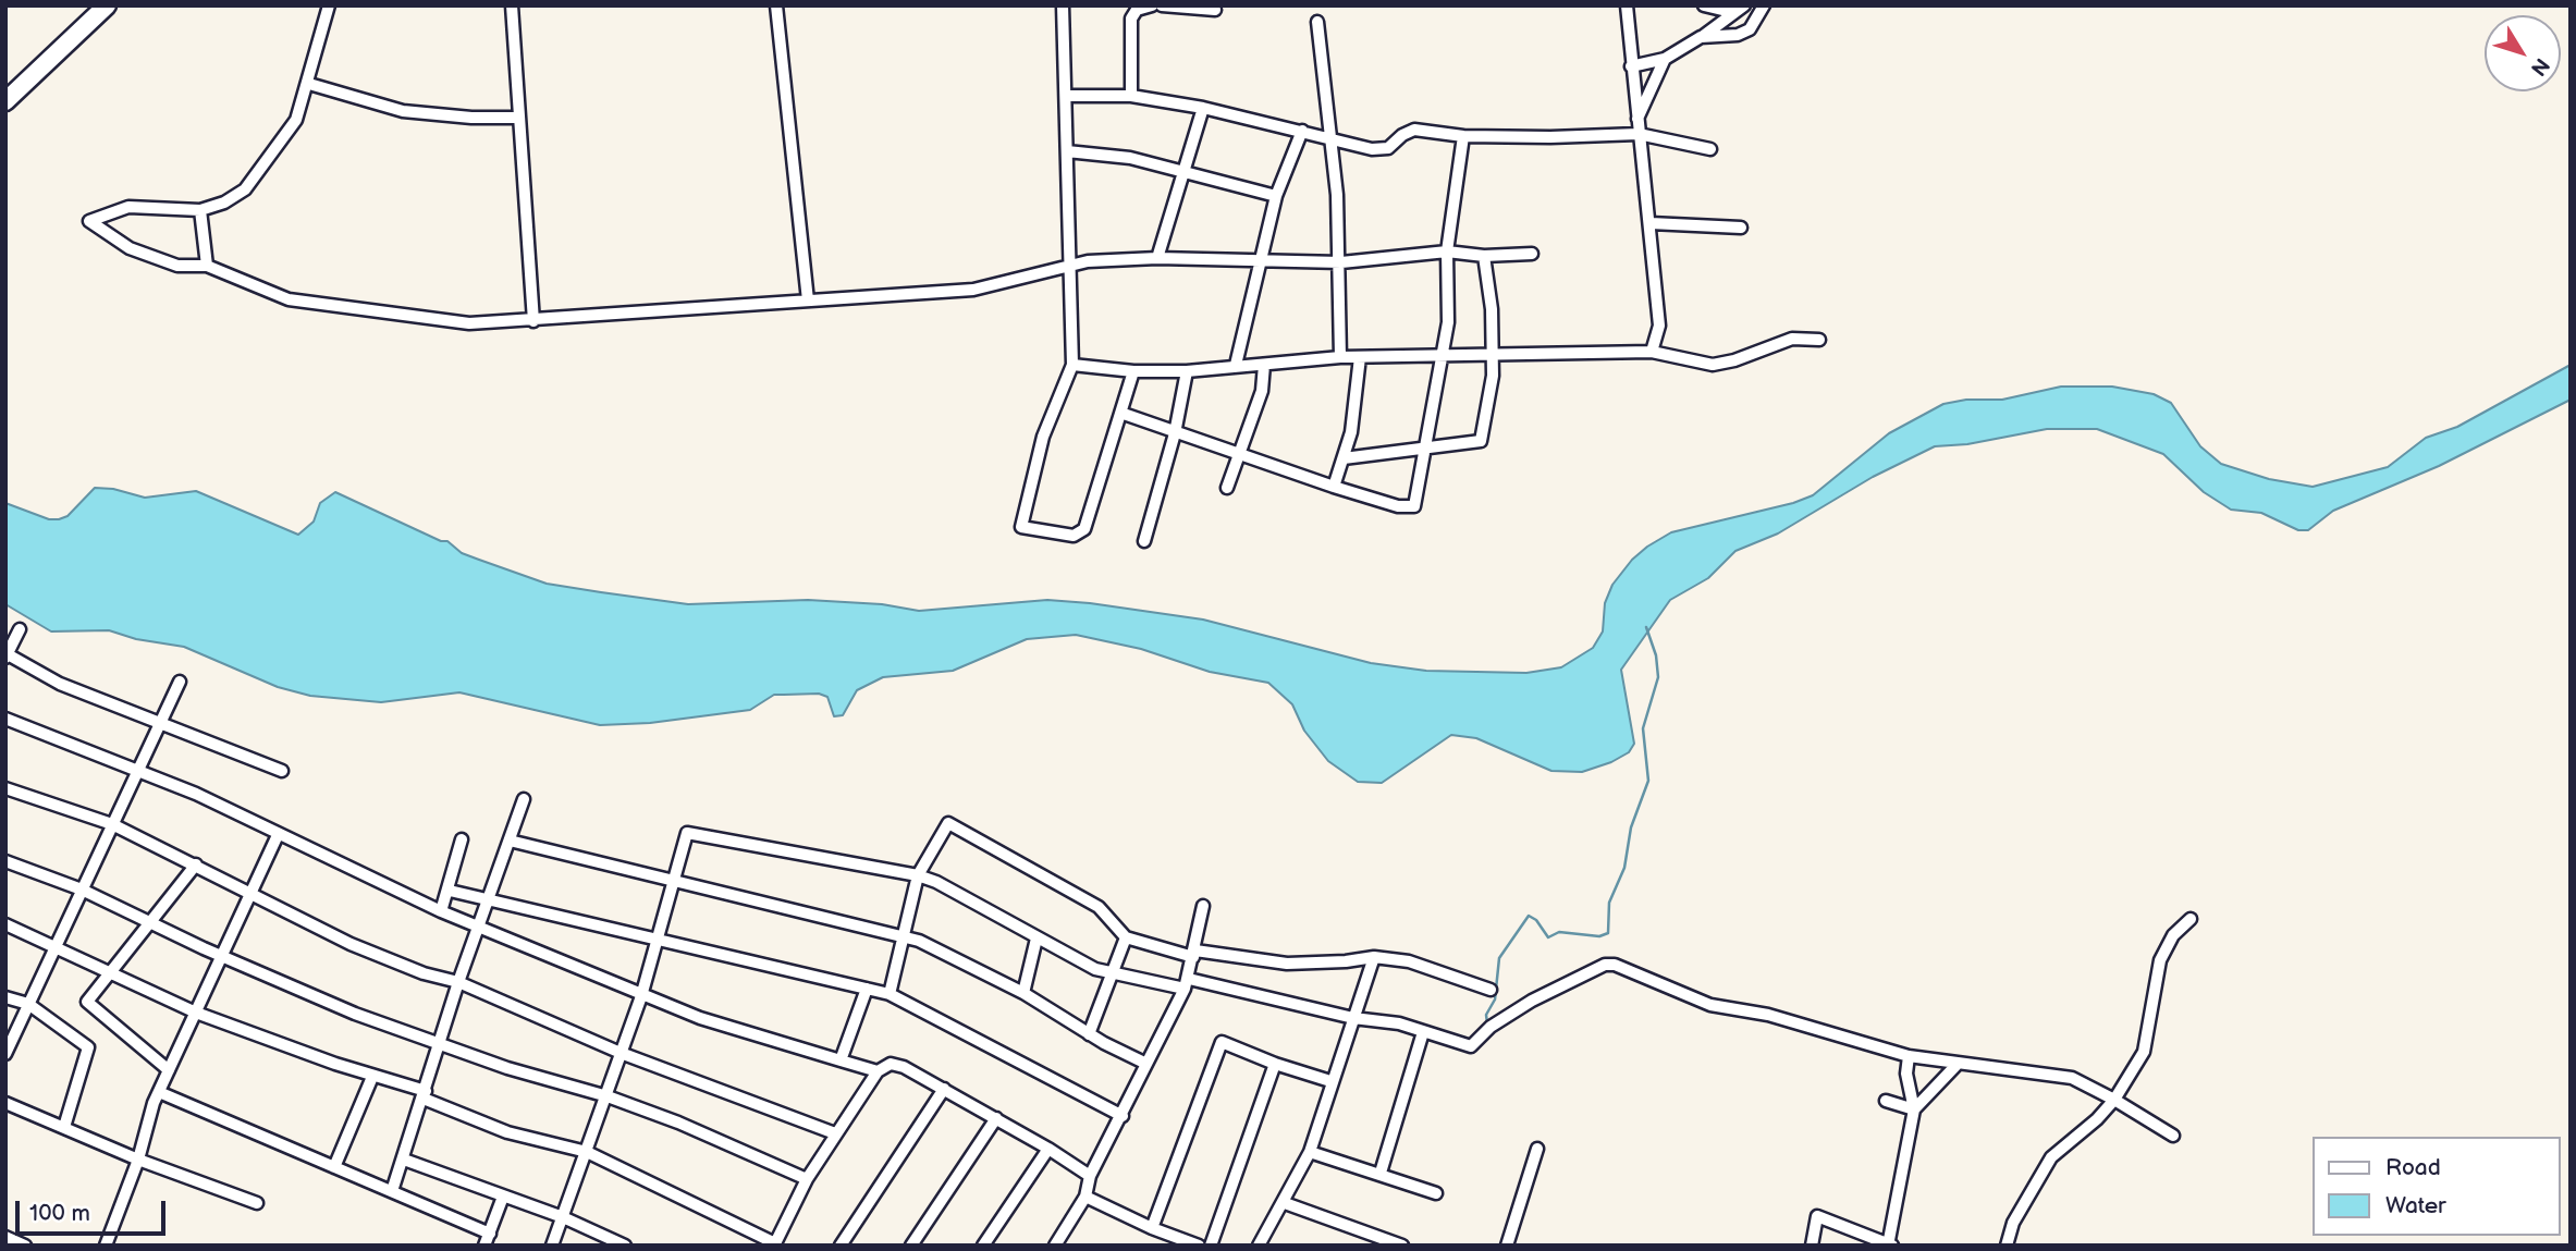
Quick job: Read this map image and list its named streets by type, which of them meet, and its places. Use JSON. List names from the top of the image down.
{
  "legend": ["Road", "Water"],
  "scale_bar": "100 m",
  "north": "bottom right"
}
